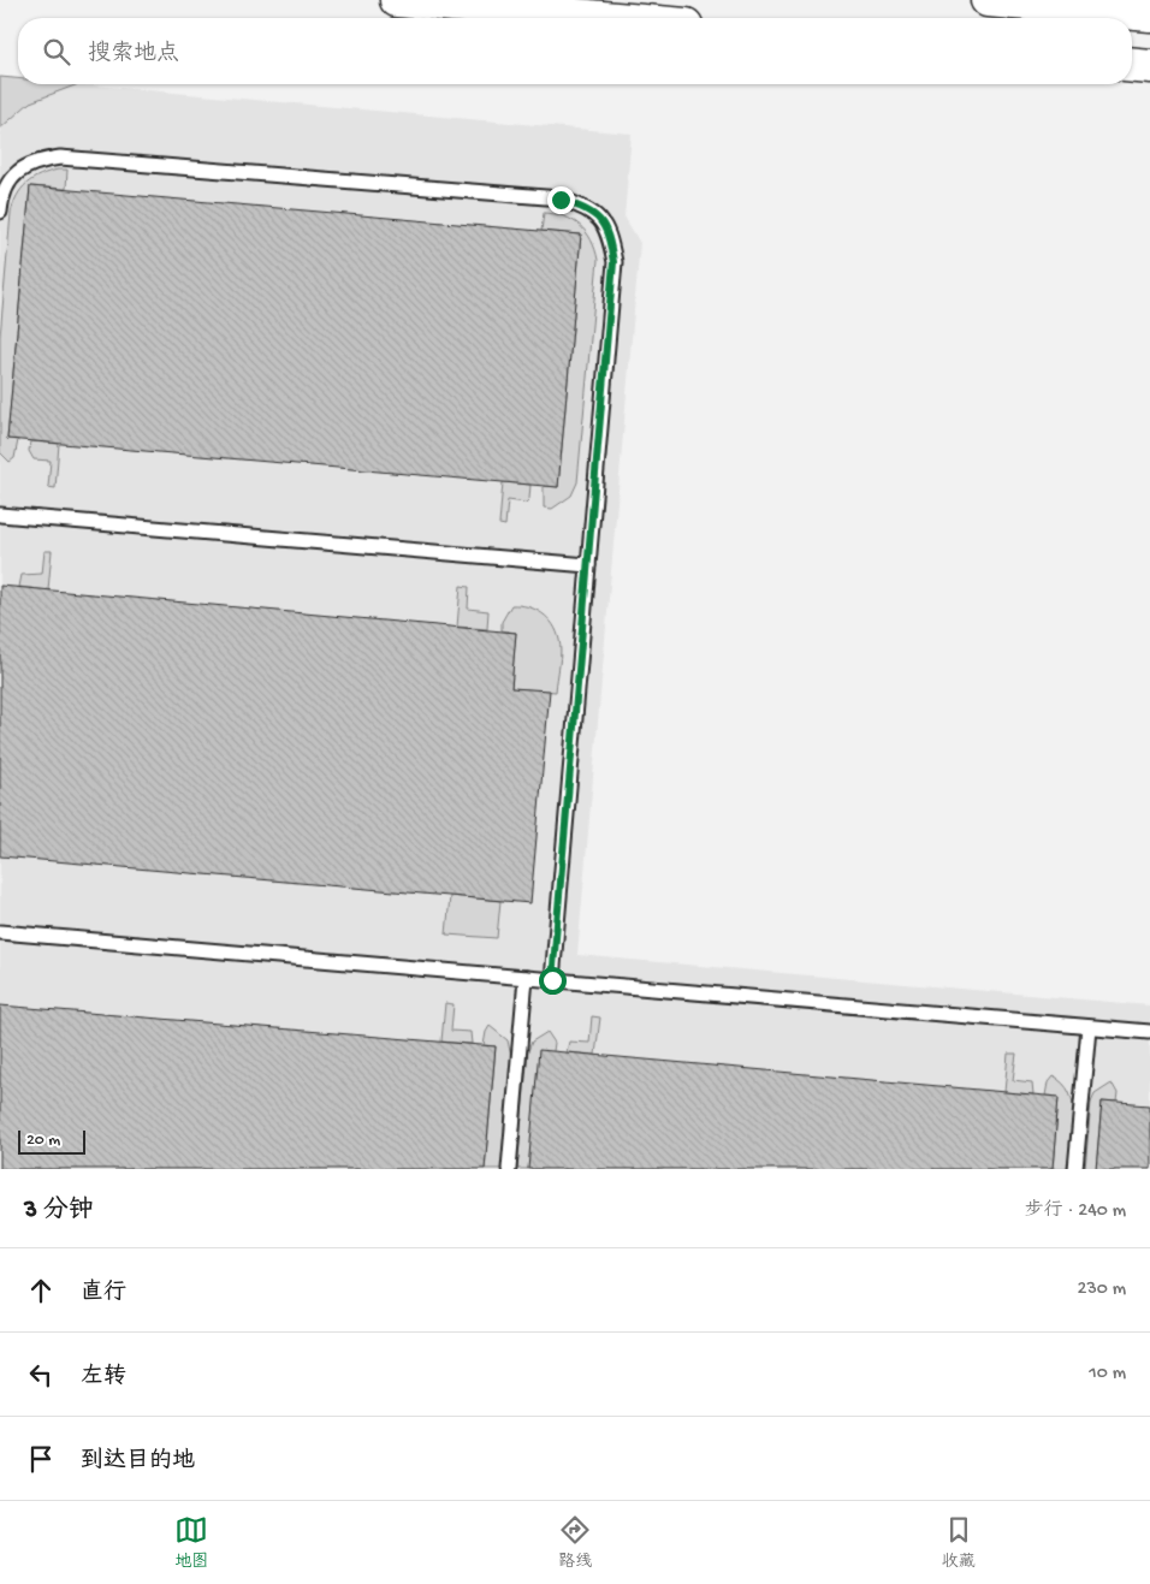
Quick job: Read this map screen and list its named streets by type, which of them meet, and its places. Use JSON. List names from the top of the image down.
{
  "scale_bar": "20 m",
  "page": {
    "search": "搜索地点",
    "scale": "20 m",
    "heading": ["3 分钟", "步行 · 240 m"],
    "list": [
      ["直行", "230 m"],
      ["左转", "10 m"],
      "到达目的地"
    ],
    "nav": ["地图", "路线", "收藏"]
  }
}
